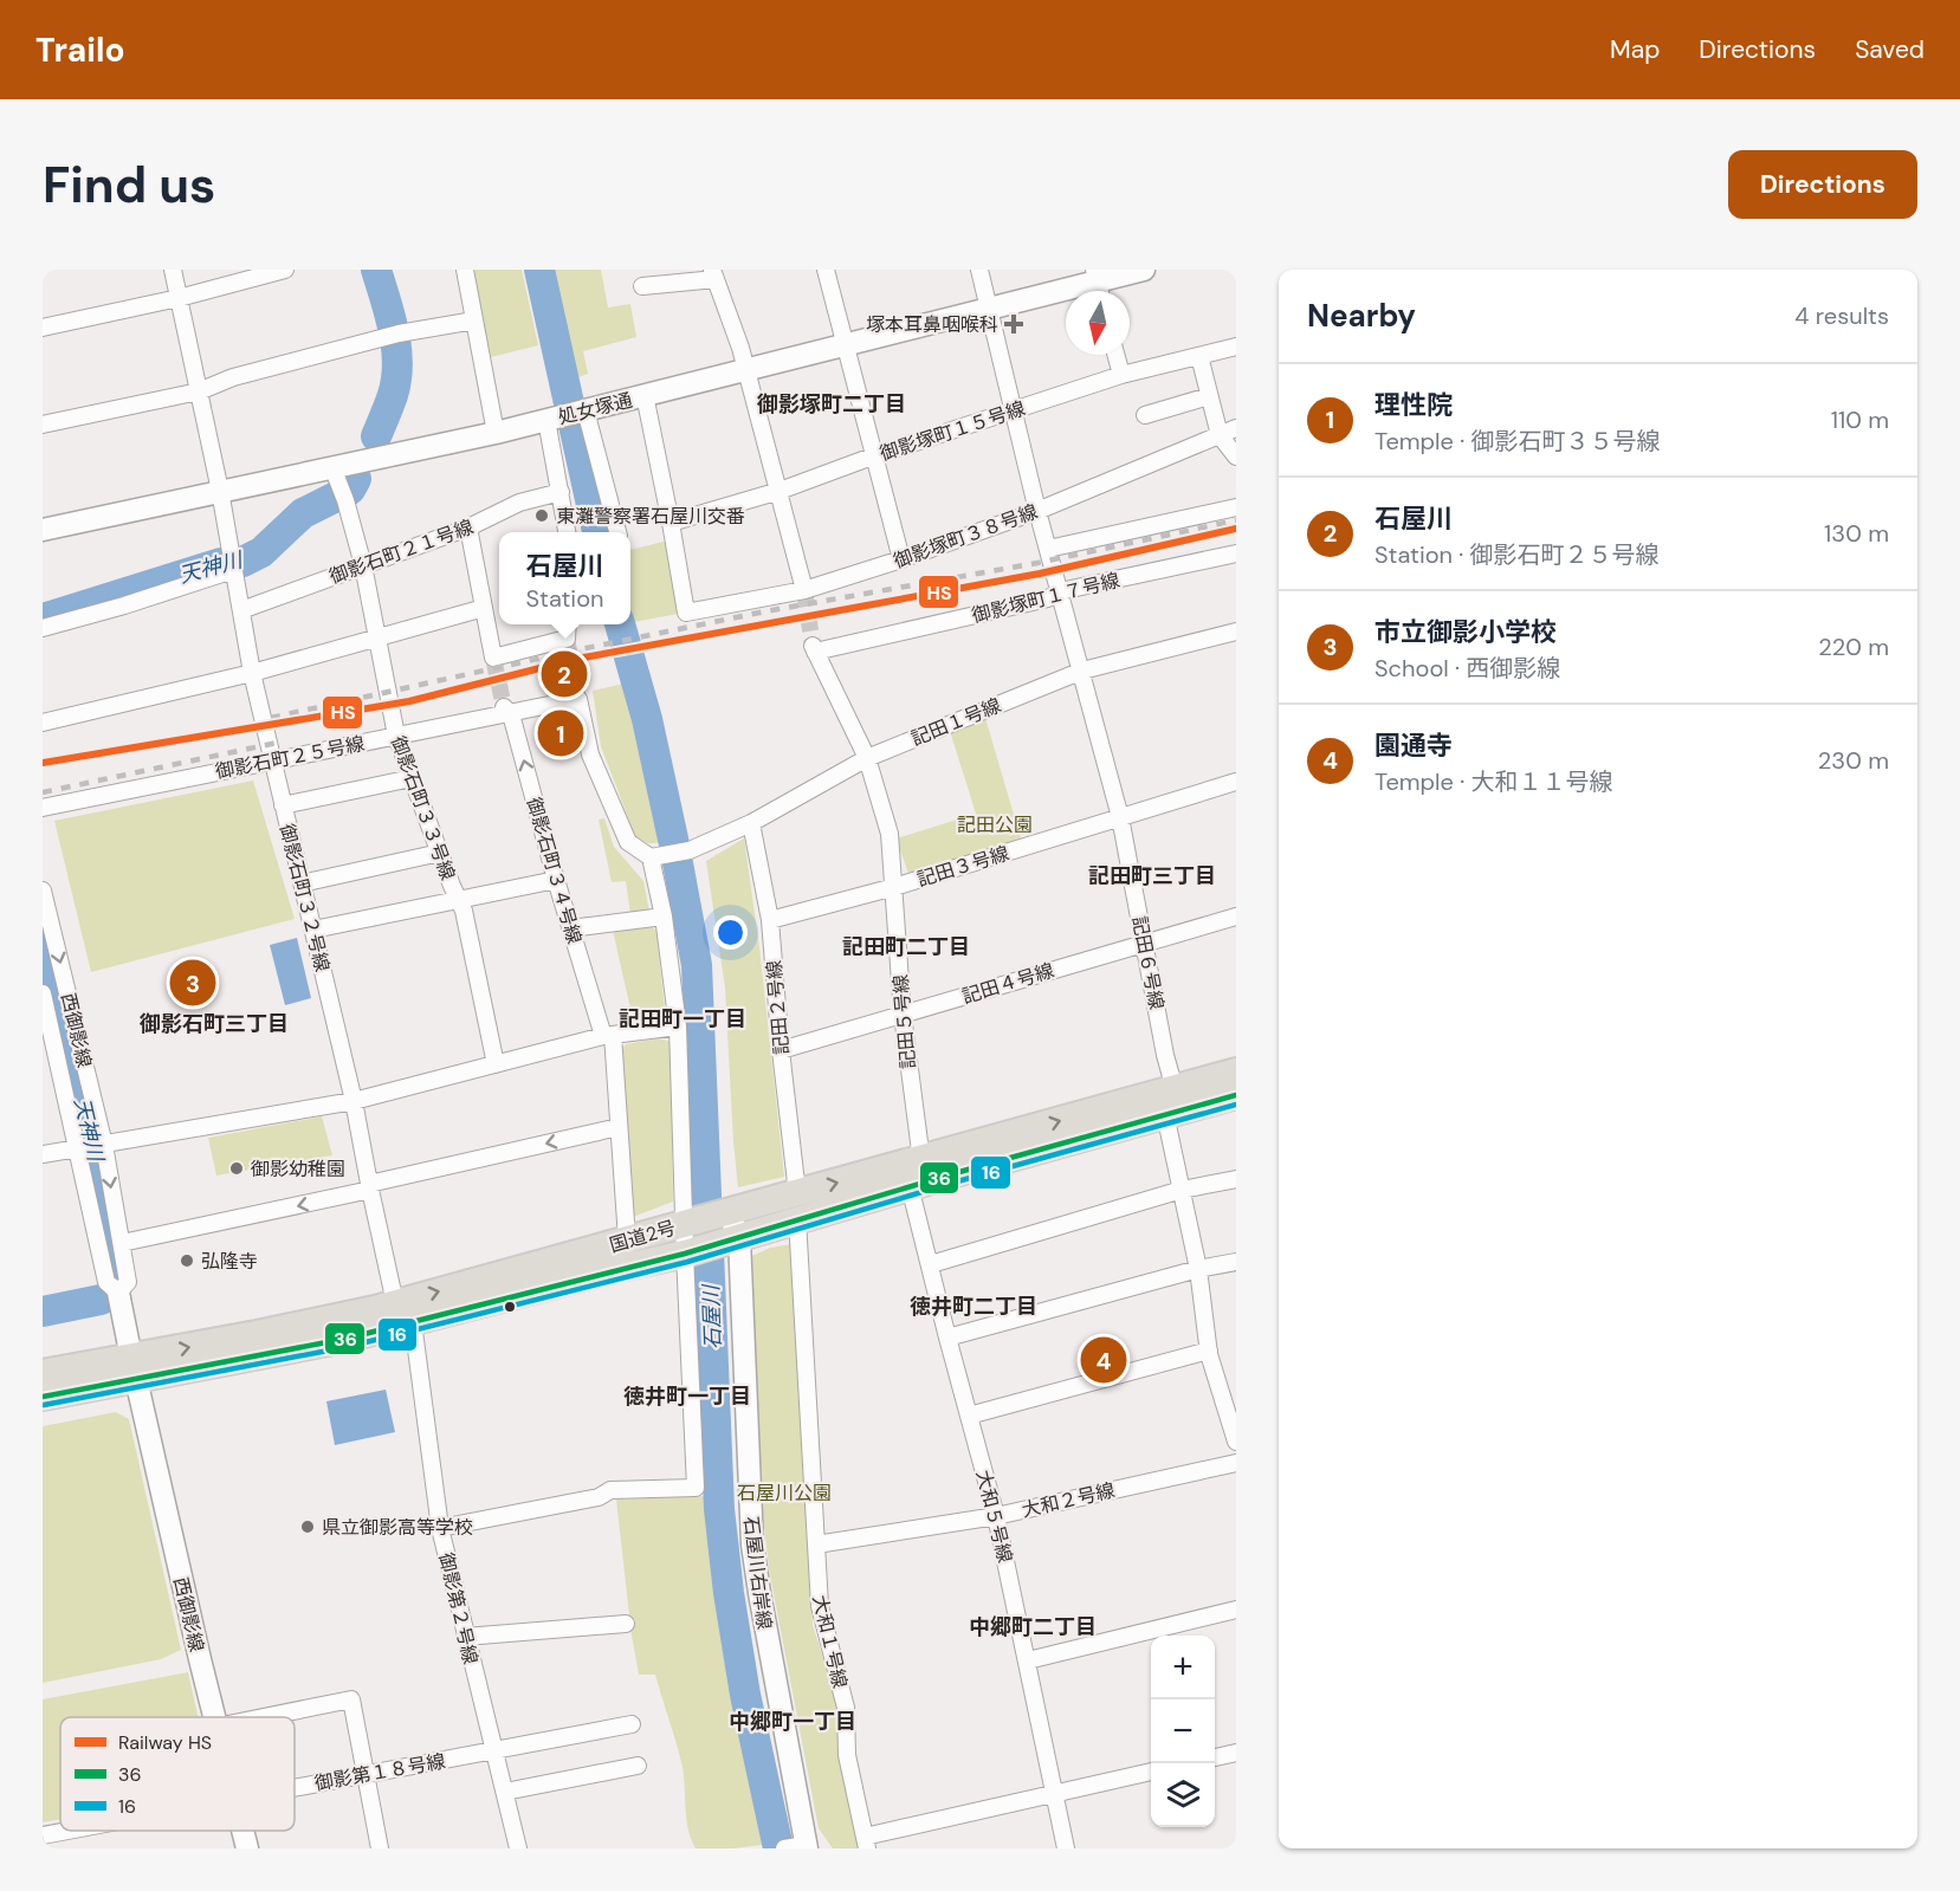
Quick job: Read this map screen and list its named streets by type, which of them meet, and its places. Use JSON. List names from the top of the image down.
{
  "streets": {
    "highway": ["国道2号"],
    "street": [
      "処女塚通",
      "御影塚町１５号線",
      "御影塚町３８号線",
      "御影石町２１号線",
      "御影塚町１７号線",
      "記田１号線",
      "御影石町２５号線",
      "御影石町３３号線",
      "記田３号線",
      "御影石町３４号線",
      "御影石町３２号線",
      "記田６号線",
      "記田４号線",
      "記田２号線",
      "記田５号線",
      "西御影線",
      "大和２号線",
      "大和５号線",
      "石屋川右岸線",
      "御影第２号線",
      "大和１号線",
      "御影第１８号線"
    ]
  },
  "crossings": [
    ["処女塚通", "御影石町３３号線"],
    ["処女塚通", "御影石町３２号線"],
    ["処女塚通", "記田６号線"],
    ["御影塚町１５号線", "御影塚町３８号線"],
    ["御影塚町１５号線", "記田６号線"],
    ["御影塚町３８号線", "記田６号線"],
    ["御影石町２１号線", "御影石町３３号線"],
    ["御影石町２１号線", "御影石町３２号線"],
    ["御影塚町１７号線", "記田６号線"],
    ["御影塚町１７号線", "記田５号線"],
    ["記田１号線", "御影石町２５号線"],
    ["記田１号線", "記田６号線"],
    ["記田１号線", "記田２号線"],
    ["記田１号線", "記田５号線"],
    ["御影石町２５号線", "御影石町３３号線"],
    ["御影石町２５号線", "御影石町３４号線"],
    ["御影石町２５号線", "御影石町３２号線"],
    ["記田３号線", "記田６号線"],
    ["記田３号線", "記田２号線"],
    ["記田３号線", "記田５号線"],
    ["御影石町３４号線", "国道2号"],
    ["御影石町３２号線", "国道2号"],
    ["御影石町３２号線", "御影第２号線"],
    ["記田６号線", "記田４号線"],
    ["記田６号線", "国道2号"],
    ["記田４号線", "記田２号線"],
    ["記田４号線", "記田５号線"],
    ["記田２号線", "国道2号"],
    ["記田５号線", "国道2号"],
    ["西御影線", "国道2号"],
    ["国道2号", "大和５号線"],
    ["国道2号", "石屋川右岸線"],
    ["国道2号", "御影第２号線"],
    ["国道2号", "大和１号線"],
    ["大和２号線", "大和５号線"],
    ["大和２号線", "大和１号線"],
    ["御影第２号線", "御影第１８号線"]
  ],
  "districts": [
    "御影塚町二丁目",
    "記田町三丁目",
    "記田町二丁目",
    "記田町一丁目",
    "御影石町三丁目",
    "徳井町二丁目",
    "徳井町一丁目",
    "中郷町二丁目",
    "中郷町一丁目"
  ],
  "water": ["天神川", "石屋川"],
  "parks": ["記田公園", "石屋川公園"],
  "places": {
    "health": ["塚本耳鼻咽喉科"],
    "other": [
      "東灘警察署石屋川交番",
      "御影幼稚園",
      "弘隆寺",
      "県立御影高等学校"
    ]
  },
  "lines": ["rail line HS", "transit line 36", "transit line 16"],
  "legend": ["Railway HS", "36", "16"],
  "north": "bottom",
  "page": {
    "header": "Trailo",
    "nav": ["Map", "Directions", "Saved"],
    "buttons": "Directions",
    "title": "Find us",
    "heading": ["Nearby", "4 results"],
    "list": [
      {
        "mark": "1",
        "name": "理性院",
        "note": "Temple · 御影石町３５号線",
        "value": "110 m"
      },
      {
        "mark": "2",
        "name": "石屋川",
        "note": "Station · 御影石町２５号線",
        "value": "130 m"
      },
      {
        "mark": "3",
        "name": "市立御影小学校",
        "note": "School · 西御影線",
        "value": "220 m"
      },
      {
        "mark": "4",
        "name": "園通寺",
        "note": "Temple · 大和１１号線",
        "value": "230 m"
      }
    ],
    "popup": ["石屋川", "Station"],
    "pins": [
      "2",
      "1",
      "3",
      "4"
    ],
    "map_buttons": ["+", "−"]
  }
}
